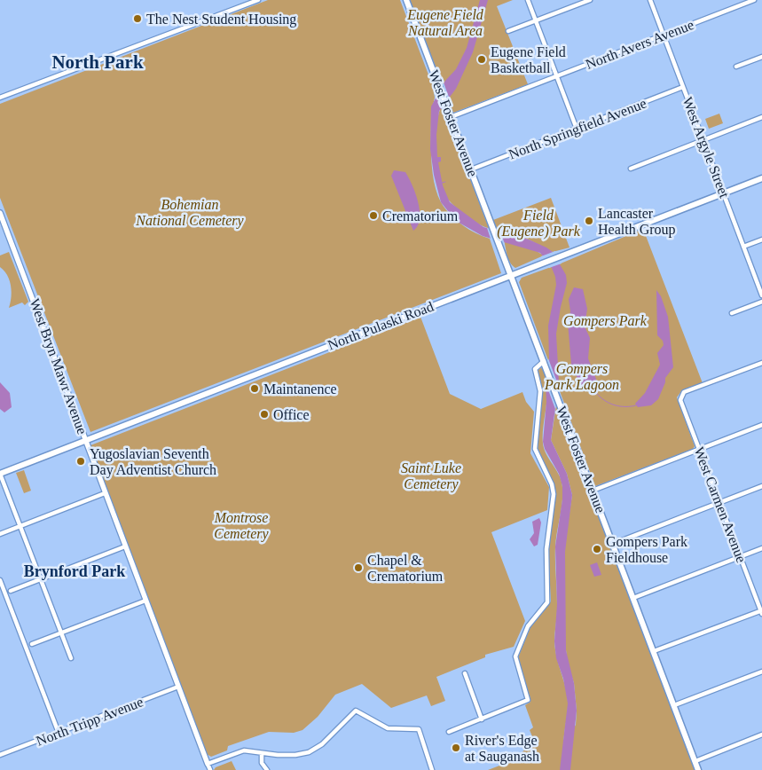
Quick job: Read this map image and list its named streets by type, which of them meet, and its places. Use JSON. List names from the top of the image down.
{
  "streets": {
    "main road": ["West Foster Avenue", "North Pulaski Road"],
    "street": [
      "North Avers Avenue",
      "North Springfield Avenue",
      "West Argyle Street",
      "West Bryn Mawr Avenue",
      "West Carmen Avenue",
      "North Tripp Avenue"
    ]
  },
  "crossings": [
    ["North Avers Avenue", "West Foster Avenue"],
    ["North Avers Avenue", "West Argyle Street"],
    ["West Foster Avenue", "North Springfield Avenue"],
    ["West Foster Avenue", "North Pulaski Road"],
    ["North Springfield Avenue", "West Argyle Street"],
    ["West Argyle Street", "North Pulaski Road"],
    ["North Pulaski Road", "West Bryn Mawr Avenue"],
    ["West Bryn Mawr Avenue", "North Tripp Avenue"]
  ],
  "districts": ["North Park", "Brynford Park"],
  "parks": [
    "Eugene Field Natural Area",
    "Bohemian National Cemetery",
    "Field (Eugene) Park",
    "Gompers Park",
    "Gompers Park Lagoon",
    "Saint Luke Cemetery",
    "Montrose Cemetery"
  ],
  "places": [
    "The Nest Student Housing",
    "Eugene Field Basketball",
    "Crematorium",
    "Lancaster Health Group",
    "Maintanence",
    "Office",
    "Yugoslavian Seventh Day Adventist Church",
    "Gompers Park Fieldhouse",
    "Chapel & Crematorium",
    "River's Edge at Sauganash"
  ]
}
